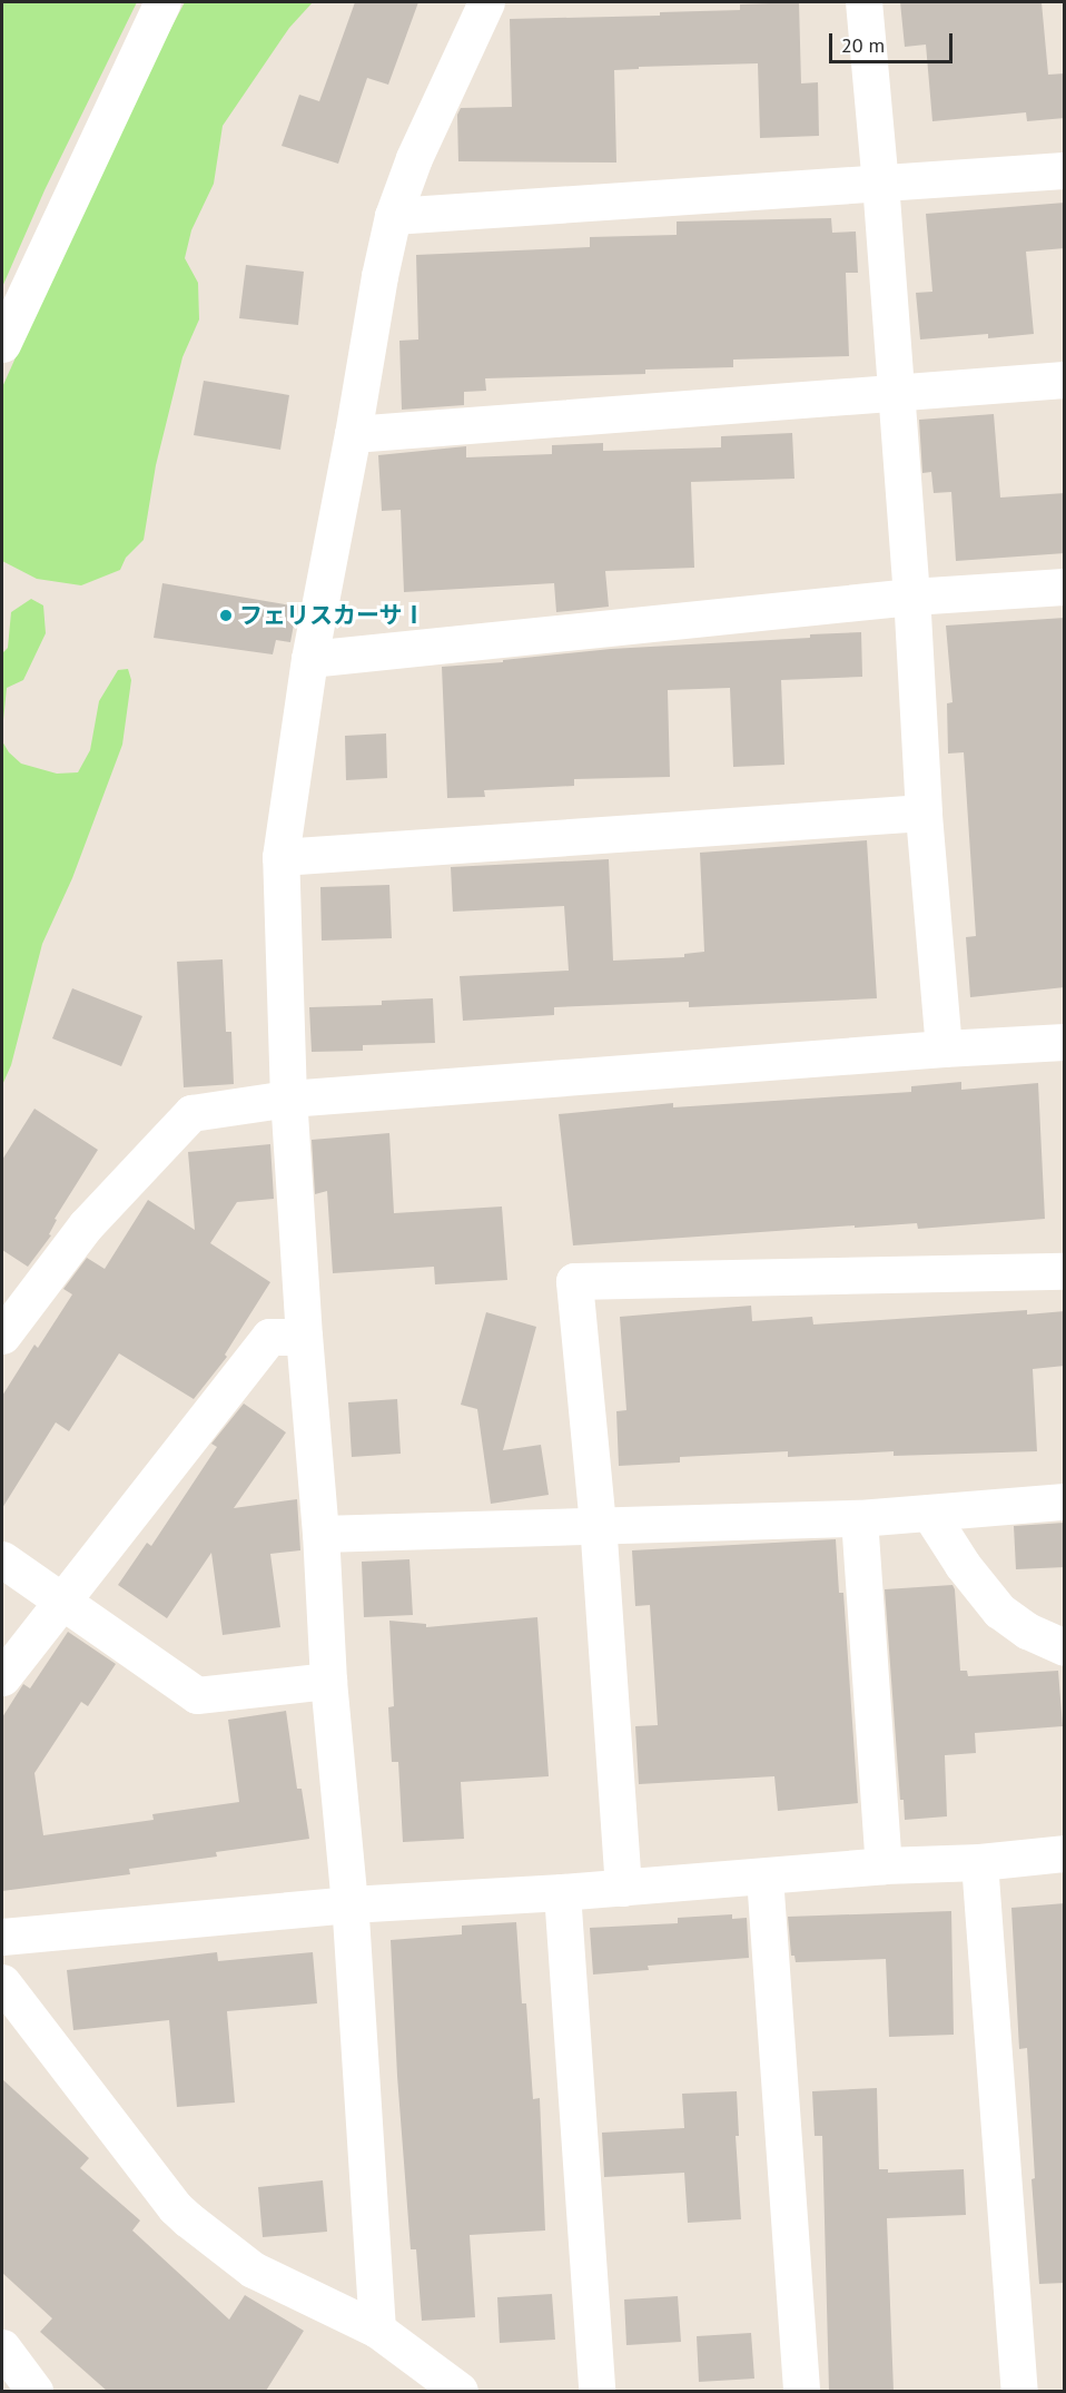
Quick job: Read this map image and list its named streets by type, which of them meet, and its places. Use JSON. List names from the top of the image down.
{
  "places": ["フェリスカーサⅠ"],
  "scale_bar": "20 m"
}
